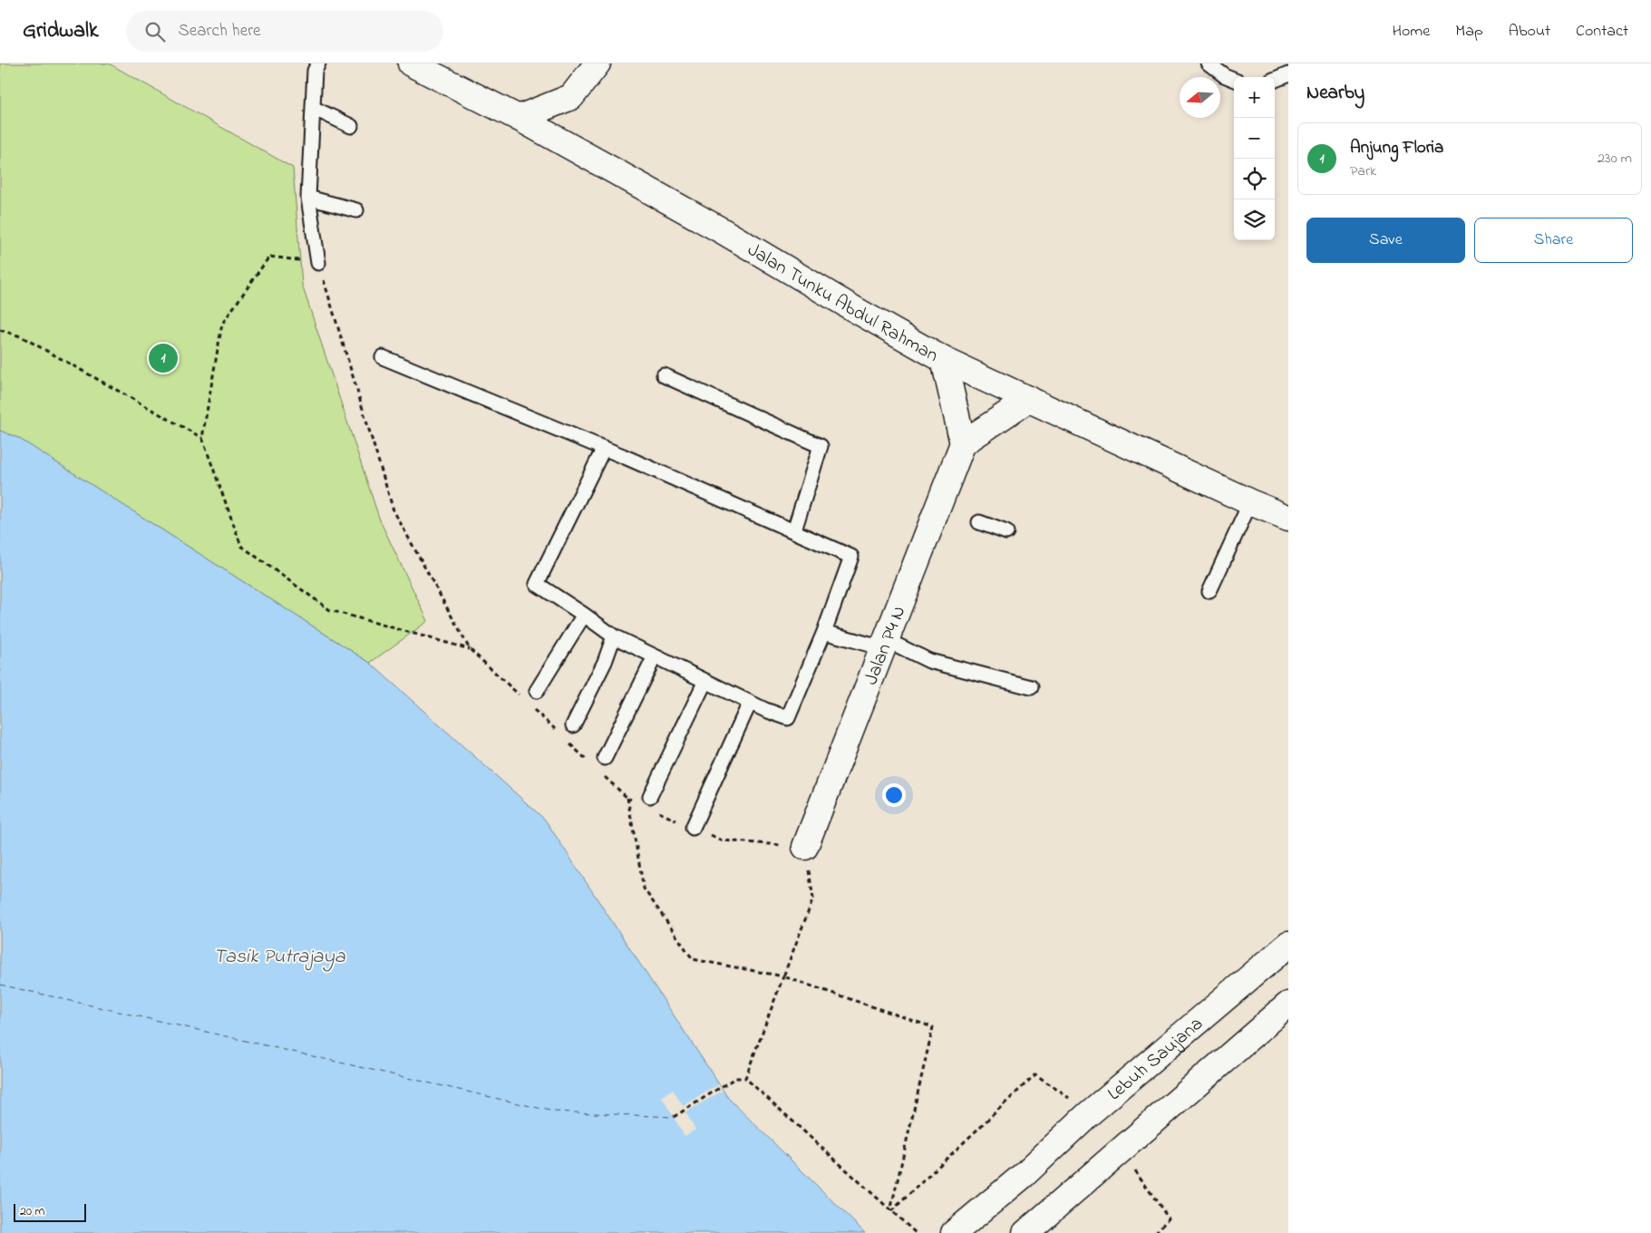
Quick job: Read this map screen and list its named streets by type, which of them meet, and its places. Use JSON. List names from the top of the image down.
{
  "streets": {
    "street": ["Jalan Tunku Abdul Rahman", "Jalan P4 N", "Lebuh Saujana"]
  },
  "water": ["Tasik Putrajaya"],
  "scale_bar": "20 m",
  "north": "left",
  "page": {
    "header": "Gridwalk",
    "search": "Search here",
    "nav": [
      "Home",
      "Map",
      "About",
      "Contact"
    ],
    "heading": "Nearby",
    "map_buttons": ["+", "−"],
    "list": [
      {
        "mark": "1",
        "name": "Anjung Floria",
        "note": "Park",
        "value": "230 m"
      }
    ],
    "buttons": ["Save", "Share"],
    "pins": "1",
    "scale": "20 m"
  }
}
